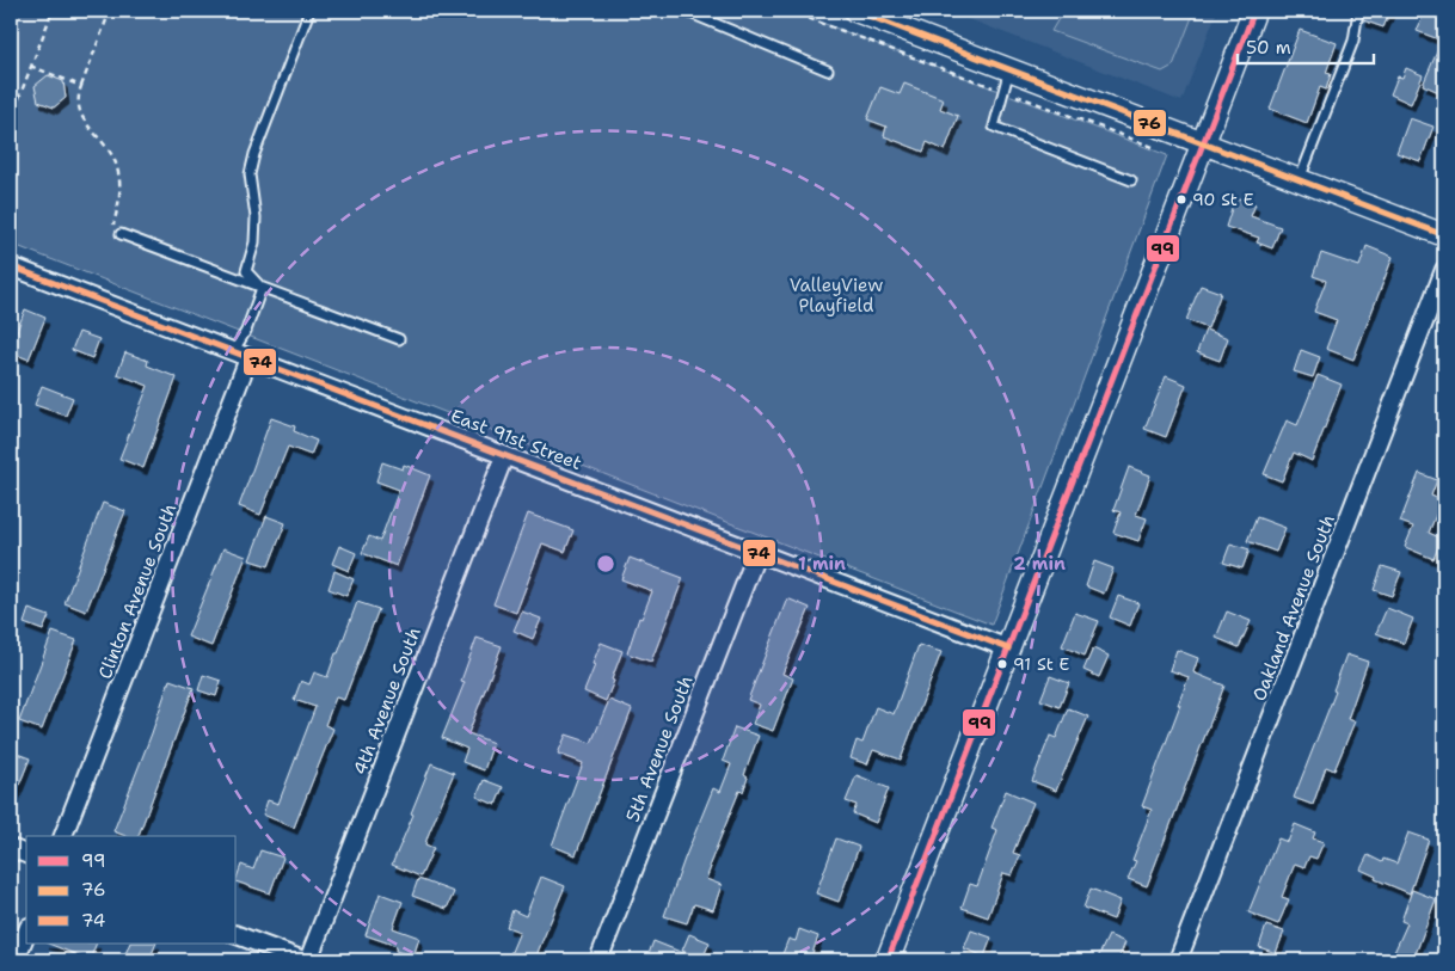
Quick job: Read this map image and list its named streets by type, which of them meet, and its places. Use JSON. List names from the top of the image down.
{
  "streets": {
    "street": [
      "East 91st Street",
      "Clinton Avenue South",
      "Oakland Avenue South",
      "4th Avenue South",
      "5th Avenue South"
    ]
  },
  "crossings": [
    ["East 91st Street", "Clinton Avenue South"],
    ["East 91st Street", "4th Avenue South"],
    ["East 91st Street", "5th Avenue South"]
  ],
  "parks": ["ValleyView Playfield"],
  "places": ["90 St E", "91 St E"],
  "lines": ["transit line 99", "transit line 76", "transit line 74"],
  "legend": ["99", "76", "74"],
  "scale_bar": "50 m",
  "rings": ["1 min", "2 min"]
}
